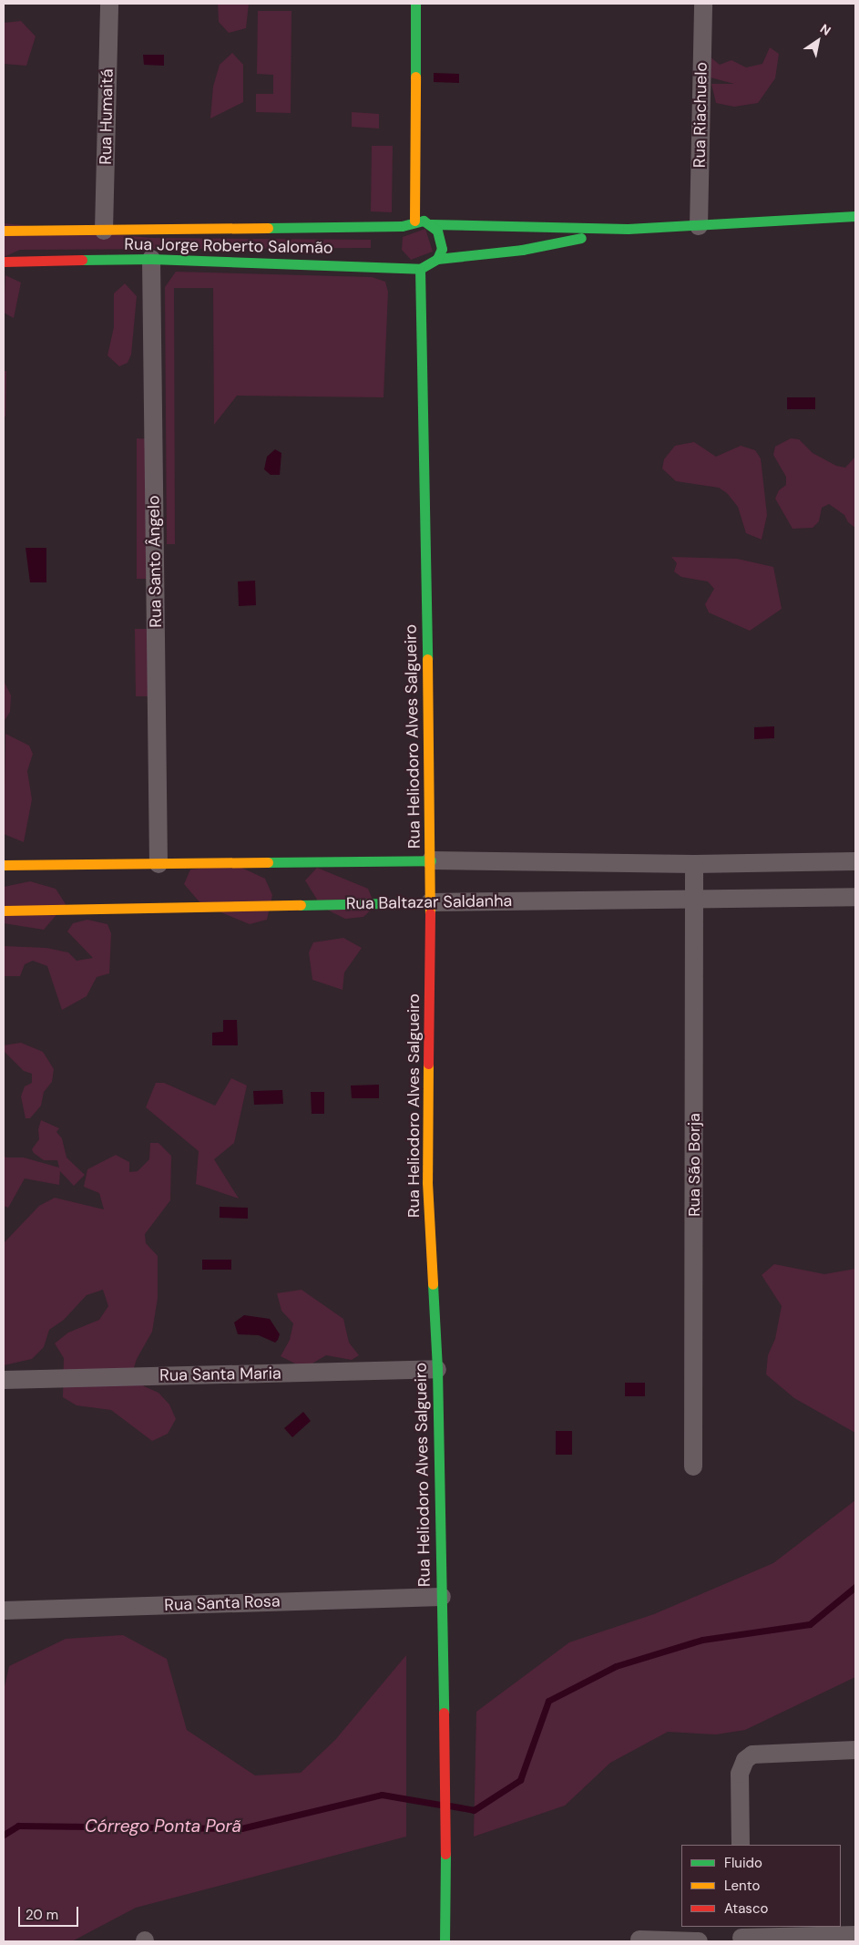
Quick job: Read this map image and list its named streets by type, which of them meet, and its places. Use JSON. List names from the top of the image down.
{
  "streets": {
    "main road": ["Rua Jorge Roberto Salomão", "Rua Heliodoro Alves Salgueiro", "Rua Baltazar Saldanha"],
    "street": [
      "Rua Riachuelo",
      "Rua Humaitá",
      "Rua Santo Ângelo",
      "Rua São Borja",
      "Rua Santa Maria",
      "Rua Santa Rosa"
    ]
  },
  "crossings": [
    ["Rua Humaitá", "Rua Jorge Roberto Salomão"],
    ["Rua Jorge Roberto Salomão", "Rua Santo Ângelo"],
    ["Rua Jorge Roberto Salomão", "Rua Heliodoro Alves Salgueiro"],
    ["Rua Heliodoro Alves Salgueiro", "Rua Baltazar Saldanha"],
    ["Rua Heliodoro Alves Salgueiro", "Rua Santa Maria"],
    ["Rua Heliodoro Alves Salgueiro", "Rua Santa Rosa"],
    ["Rua Baltazar Saldanha", "Rua São Borja"]
  ],
  "water": ["Córrego Ponta Porã"],
  "legend": ["Fluido", "Lento", "Atasco"],
  "scale_bar": "20 m",
  "north": "top right"
}
